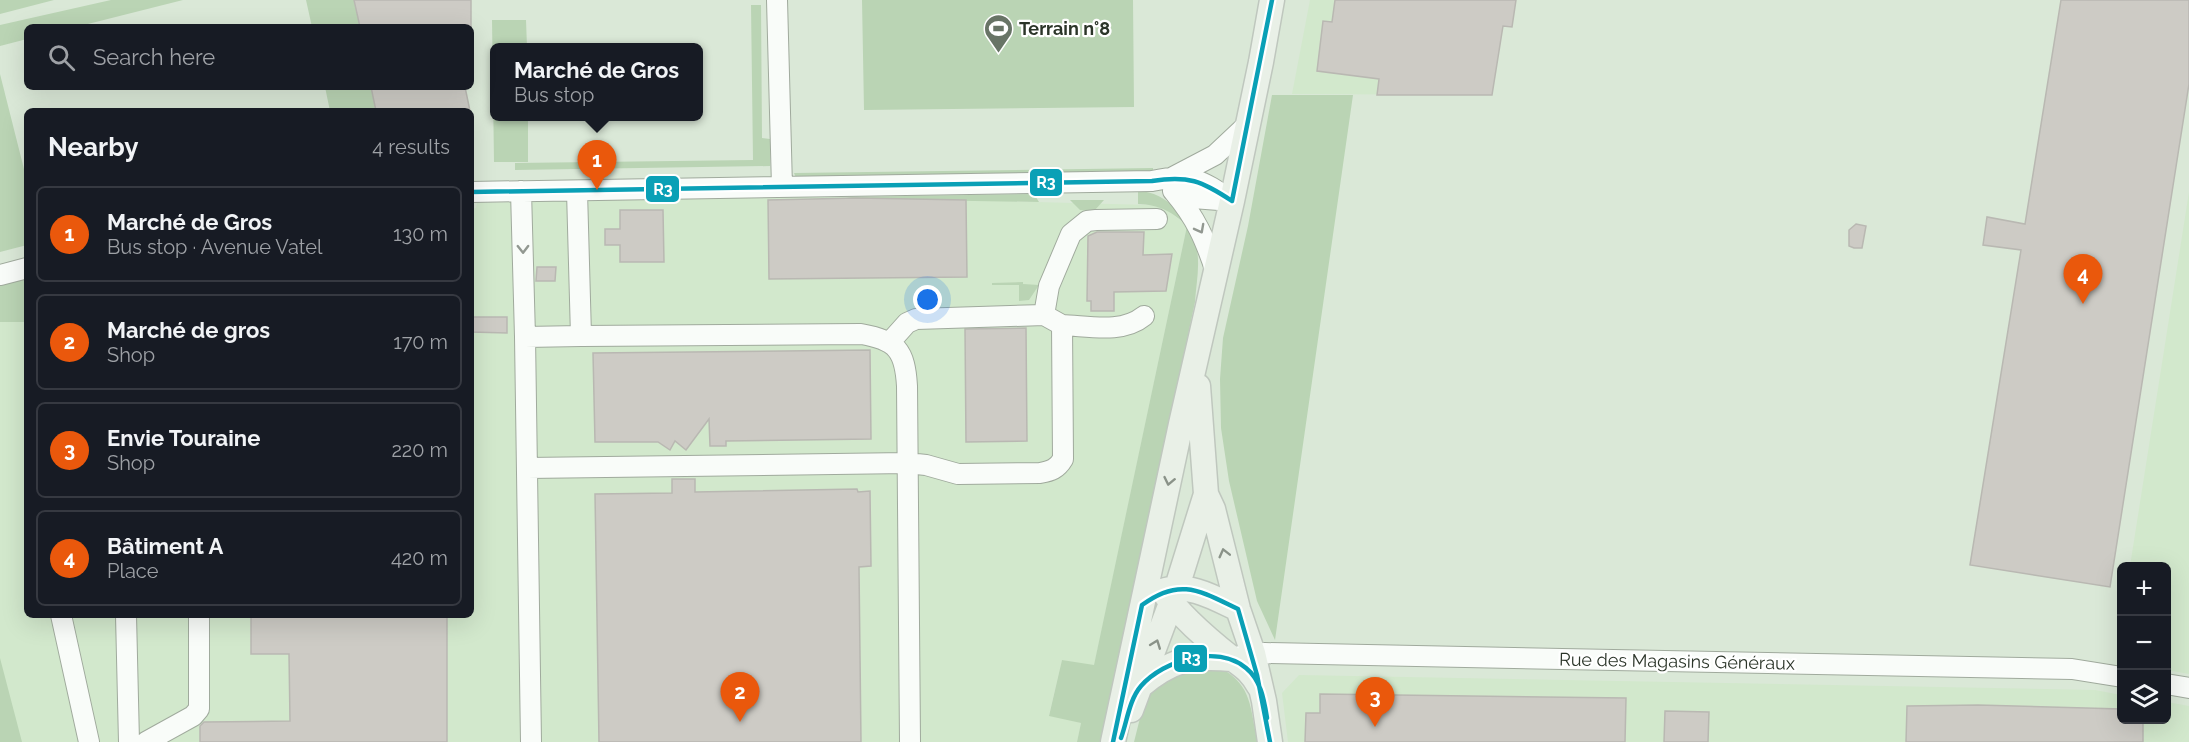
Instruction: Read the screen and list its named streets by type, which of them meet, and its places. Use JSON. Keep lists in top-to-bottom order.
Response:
{
  "streets": {
    "street": ["Rue des Magasins Généraux"]
  },
  "places": {
    "sports": ["Terrain n°8"]
  },
  "lines": ["transit line R3"],
  "page": {
    "search": "Search here",
    "popup": ["Marché de Gros", "Bus stop"],
    "heading": ["Nearby", "4 results"],
    "pins": [
      "1",
      "4",
      "2",
      "3"
    ],
    "list": [
      {
        "mark": "1",
        "name": "Marché de Gros",
        "note": "Bus stop · Avenue Vatel",
        "value": "130 m"
      },
      {
        "mark": "2",
        "name": "Marché de gros",
        "note": "Shop",
        "value": "170 m"
      },
      {
        "mark": "3",
        "name": "Envie Touraine",
        "note": "Shop",
        "value": "220 m"
      },
      {
        "mark": "4",
        "name": "Bâtiment A",
        "note": "Place",
        "value": "420 m"
      }
    ],
    "map_buttons": ["+", "−"]
  }
}
